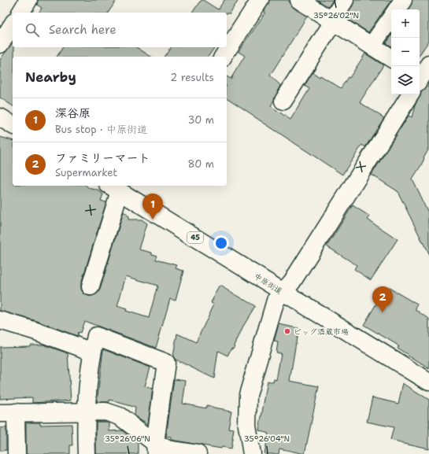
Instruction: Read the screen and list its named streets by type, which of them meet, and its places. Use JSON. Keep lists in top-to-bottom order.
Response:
{
  "streets": {
    "street": ["45", "中原街道"]
  },
  "places": ["ビッグ酒蔵市場"],
  "page": {
    "map_buttons": ["+", "−"],
    "search": "Search here",
    "heading": ["Nearby", "2 results"],
    "list": [
      {
        "mark": "1",
        "name": "深谷原",
        "note": "Bus stop · 中原街道",
        "value": "30 m"
      },
      {
        "mark": "2",
        "name": "ファミリーマート",
        "note": "Supermarket",
        "value": "80 m"
      }
    ],
    "pins": ["1", "2"]
  },
  "coordinates": ["35°26'02\"N", "35°26'06\"N", "35°26'04\"N"]
}
